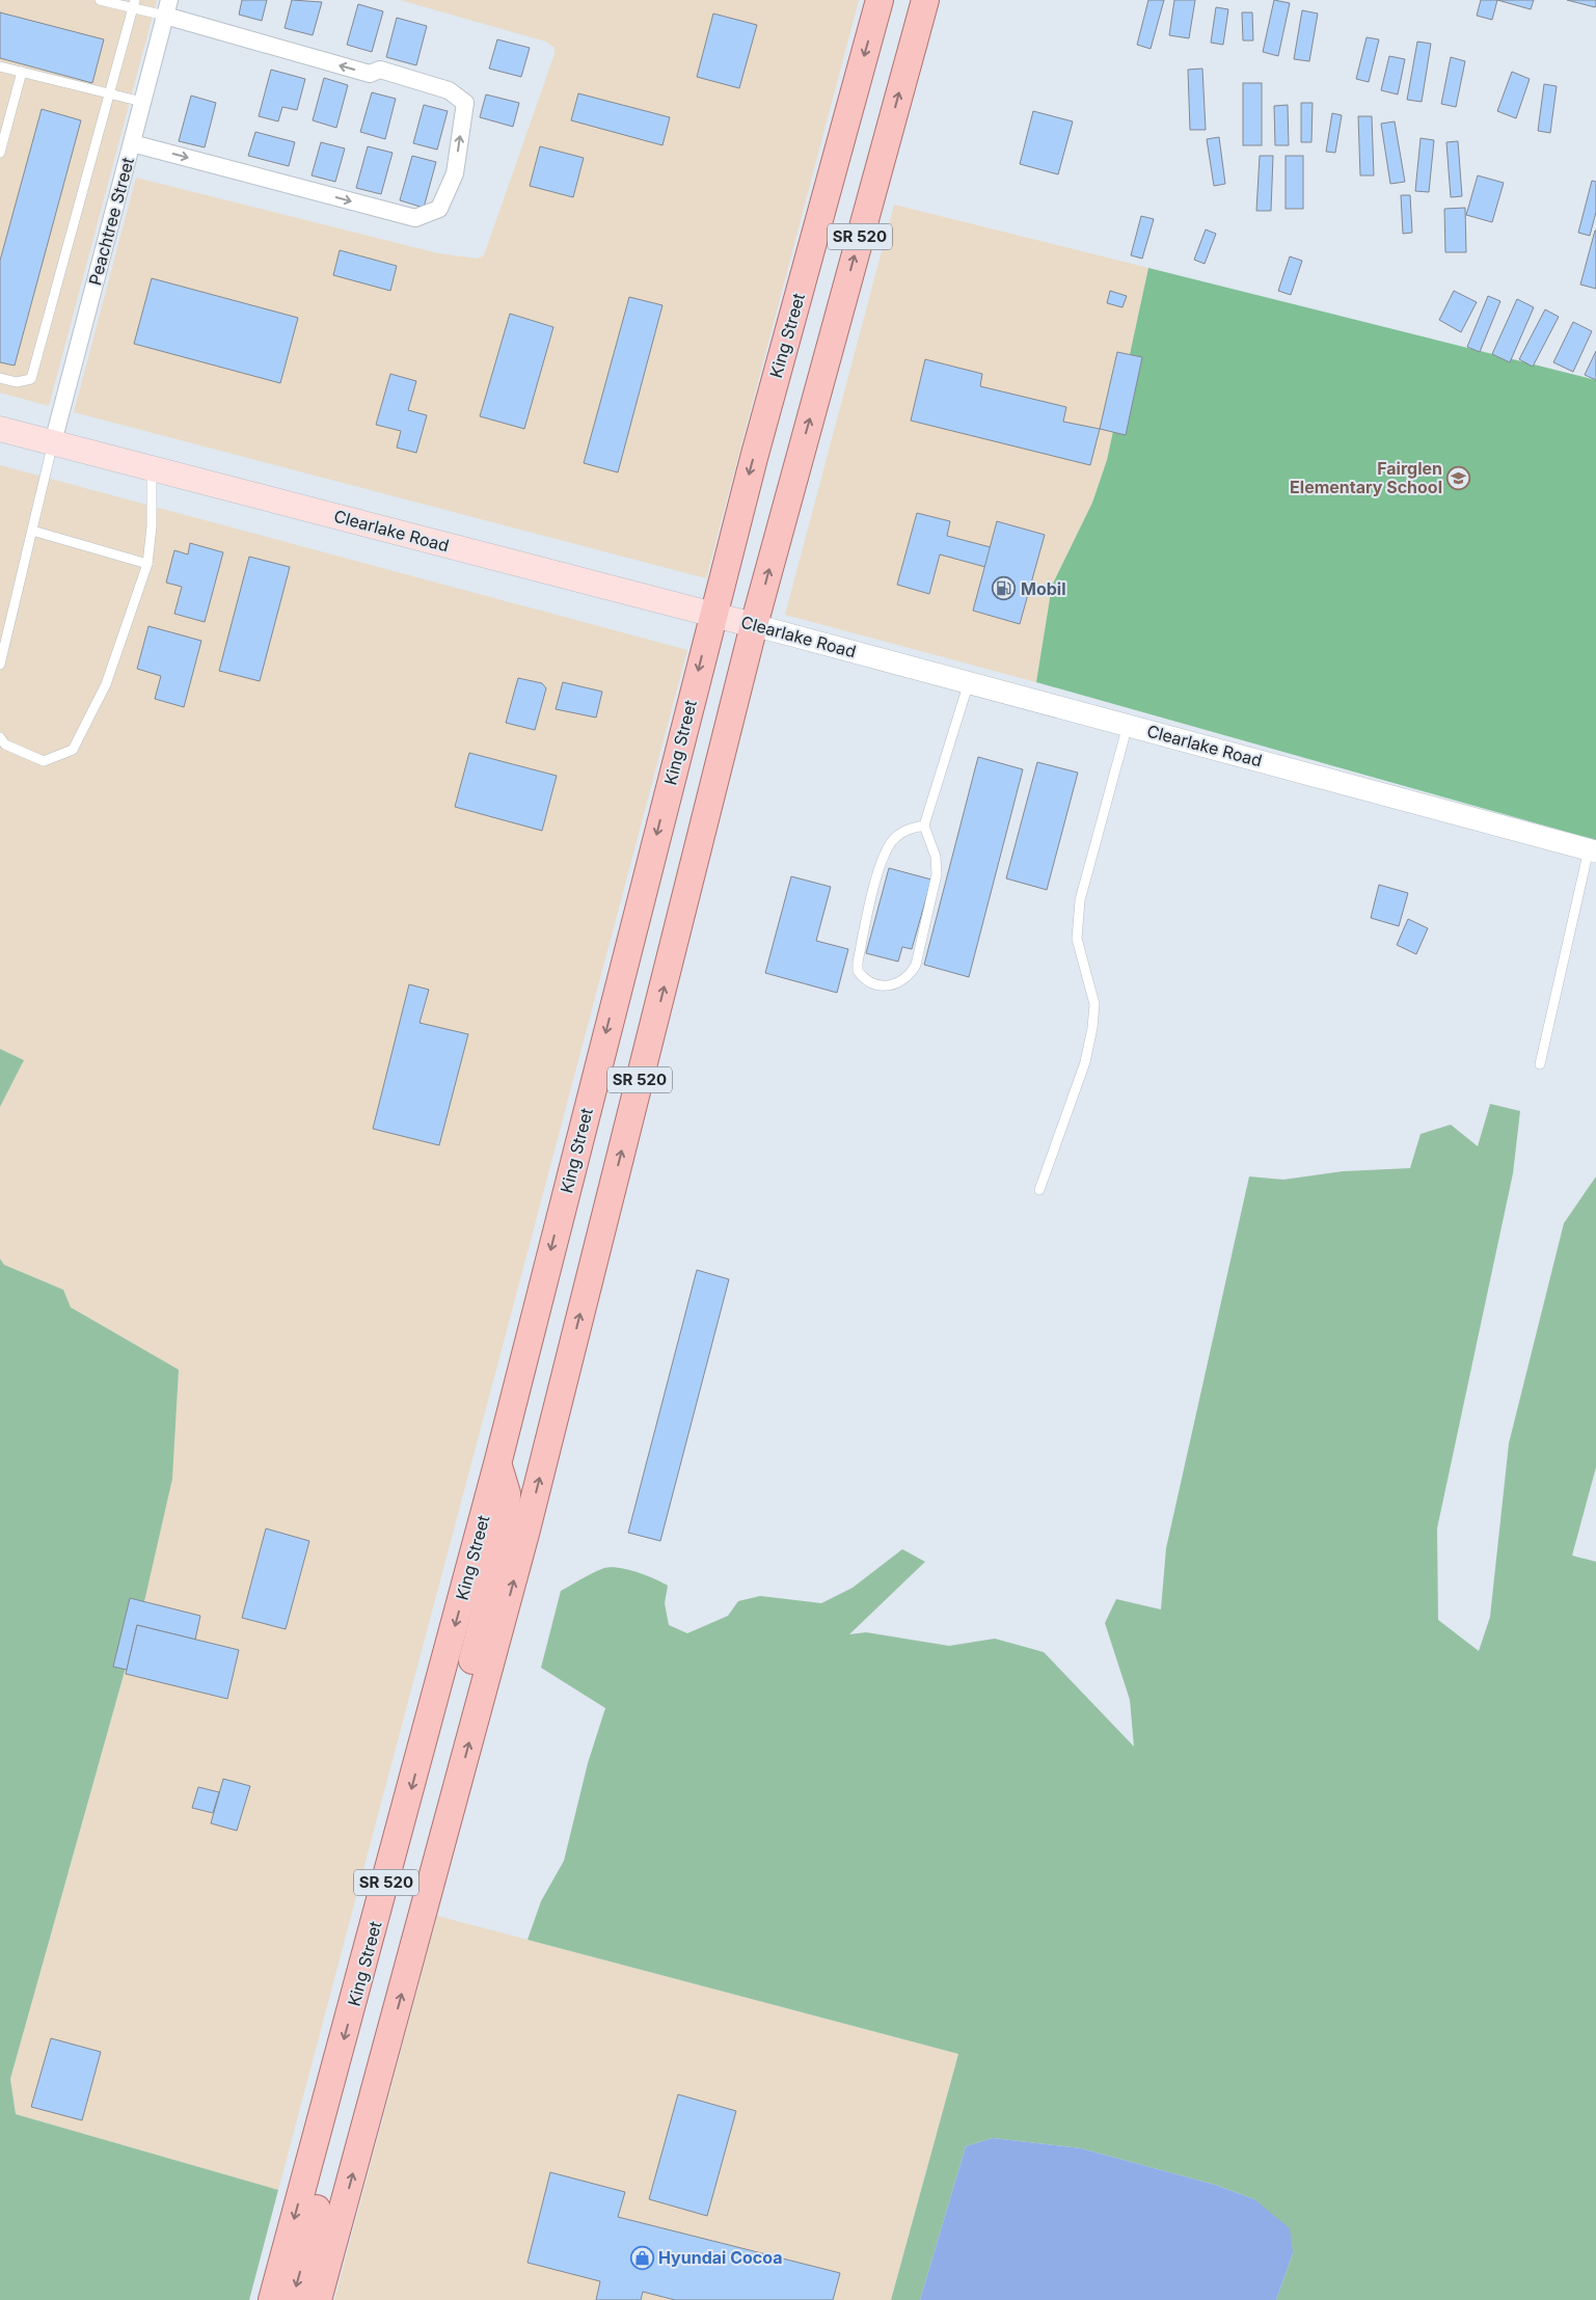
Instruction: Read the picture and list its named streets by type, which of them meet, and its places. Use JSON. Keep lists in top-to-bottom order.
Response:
{
  "streets": {
    "main road": ["SR 520", "King Street", "Clearlake Road"],
    "street": ["Peachtree Street"]
  },
  "crossings": [
    ["Peachtree Street", "Clearlake Road"],
    ["SR 520", "Clearlake Road"],
    ["King Street", "Clearlake Road"]
  ],
  "places": {
    "school or university": ["Fairglen Elementary School"],
    "fuel station": ["Mobil"],
    "shop": ["Hyundai Cocoa"]
  }
}
